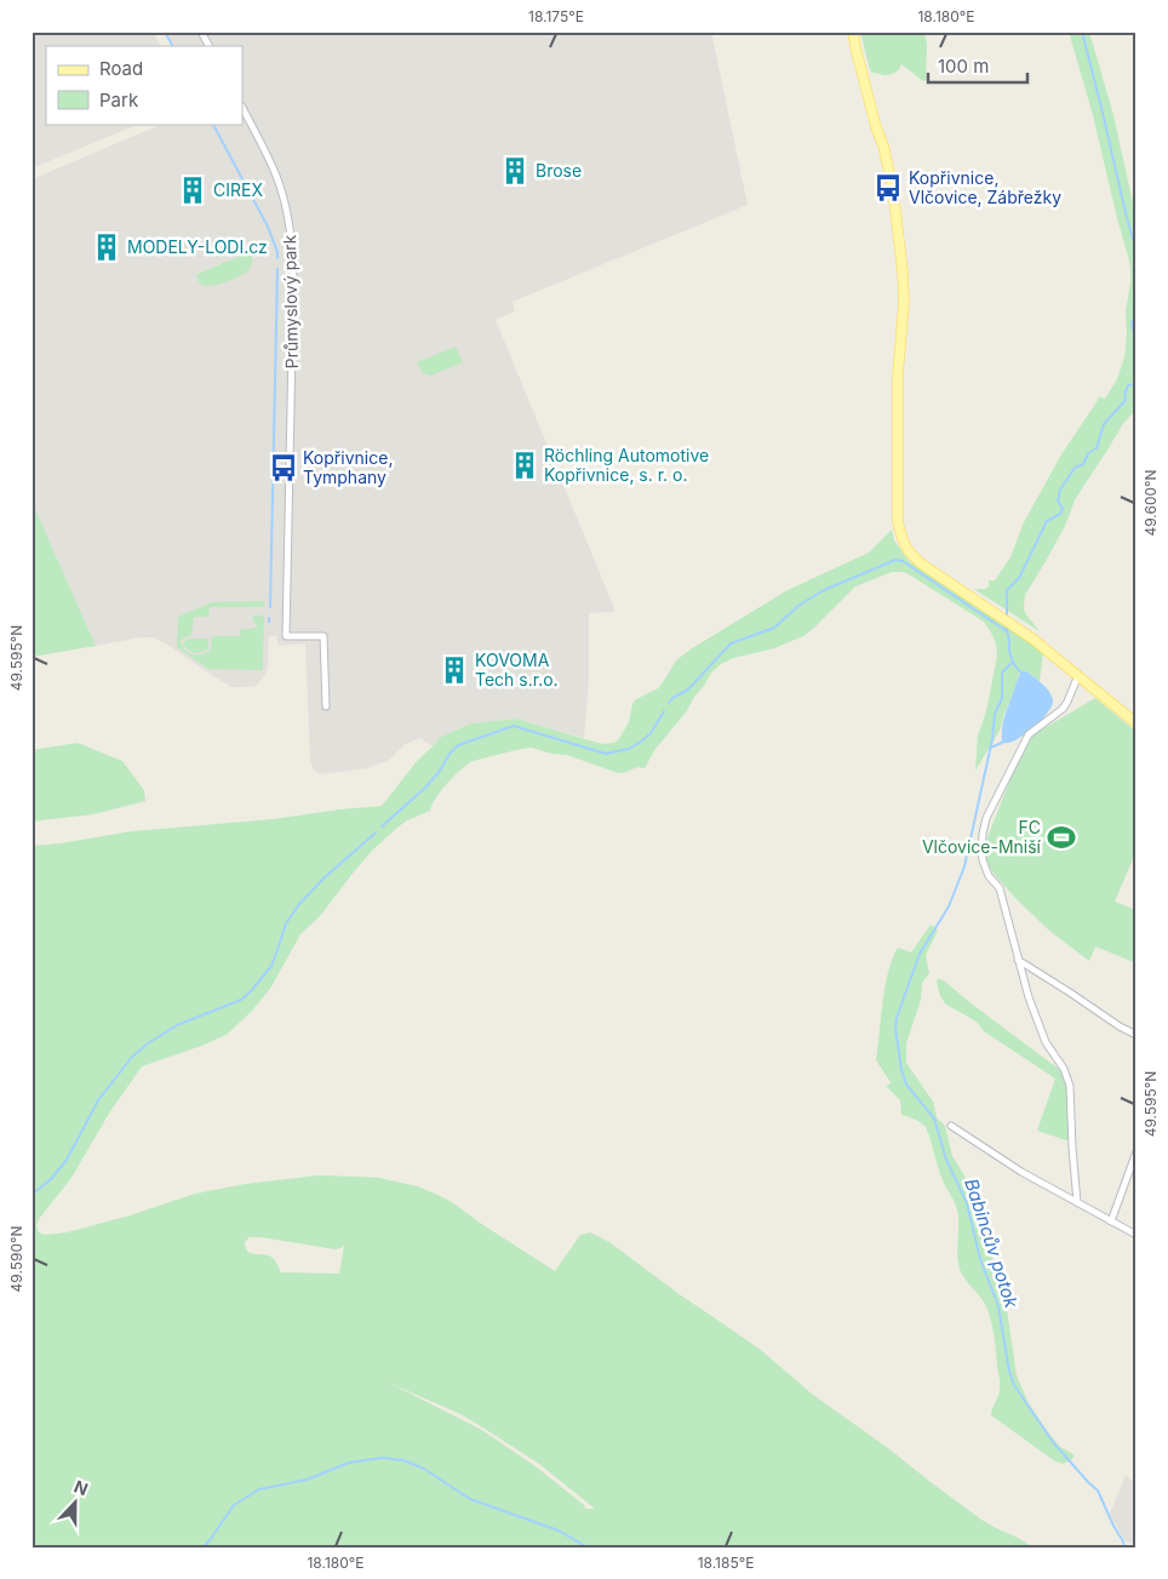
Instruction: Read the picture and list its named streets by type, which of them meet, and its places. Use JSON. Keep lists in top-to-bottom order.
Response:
{
  "streets": {
    "street": ["Průmyslový park"]
  },
  "water": ["Babincův potok"],
  "places": {
    "building": [
      "Brose",
      "CIREX",
      "MODELY-LODI.cz",
      "Röchling Automotive Kopřivnice, s. r. o.",
      "KOVOMA Tech s.r.o."
    ],
    "bus stop": ["Kopřivnice, Vlčovice, Zábřežky", "Kopřivnice, Tymphany"],
    "sports": ["FC Vlčovice-Mniší"]
  },
  "legend": ["Road", "Park"],
  "scale_bar": "100 m",
  "north": "top",
  "coordinates": [
    "18.175°E",
    "18.180°E",
    "49.600°N",
    "49.595°N",
    "49.590°N",
    "18.185°E"
  ]
}
